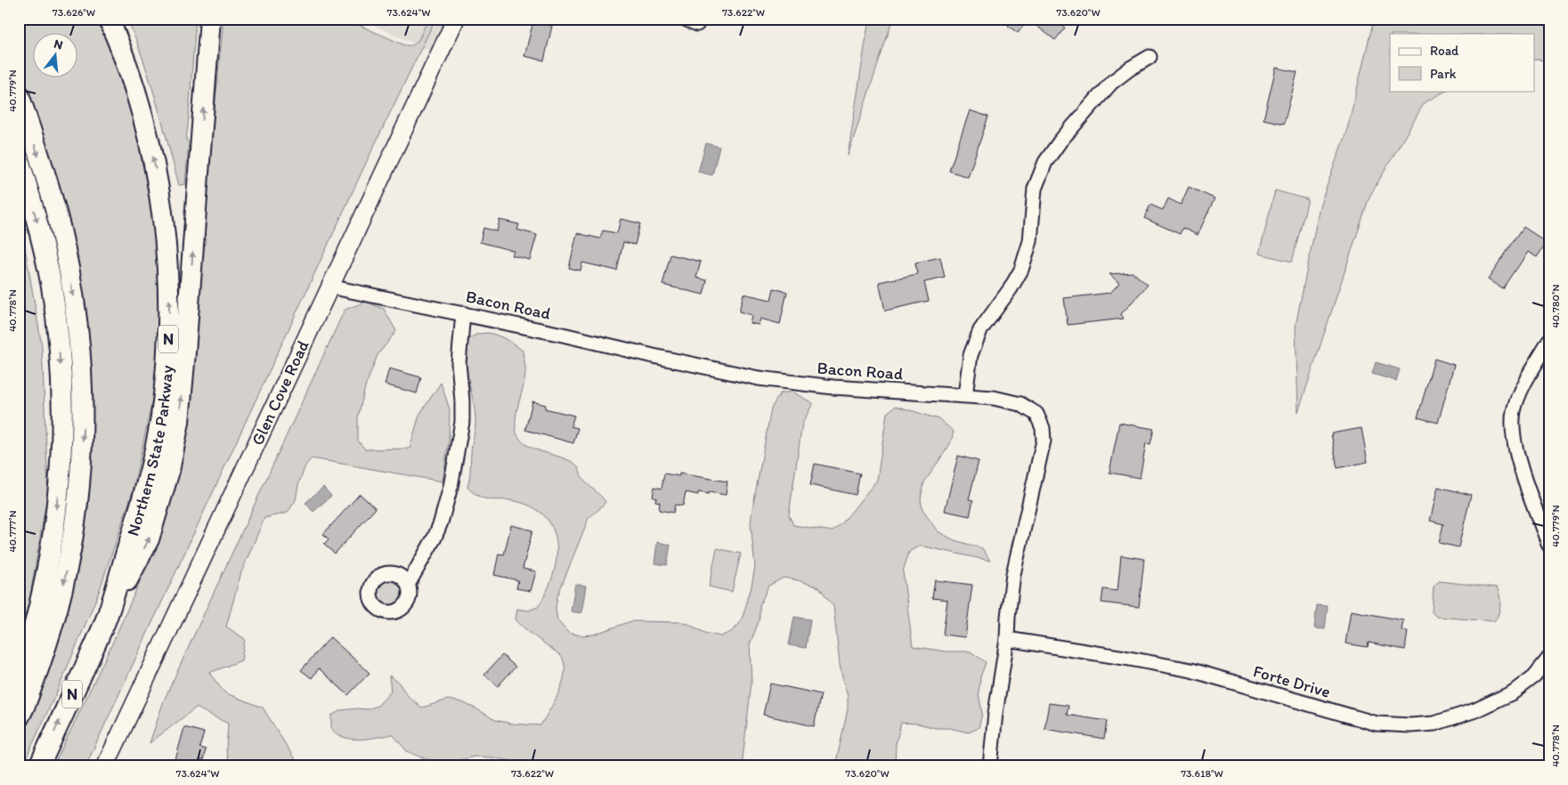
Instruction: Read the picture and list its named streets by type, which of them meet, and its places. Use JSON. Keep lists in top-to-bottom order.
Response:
{
  "streets": {
    "highway": ["N", "Northern State Parkway"],
    "main road": ["Glen Cove Road"],
    "street": ["Bacon Road", "Forte Drive"]
  },
  "crossings": [
    ["Bacon Road", "Glen Cove Road"],
    ["Bacon Road", "Forte Drive"]
  ],
  "legend": ["Road", "Park"],
  "north": "top",
  "coordinates": [
    "73.626°W",
    "73.624°W",
    "73.622°W",
    "73.620°W",
    "40.779°N",
    "40.780°N",
    "40.778°N",
    "40.777°N",
    "73.618°W"
  ]
}
